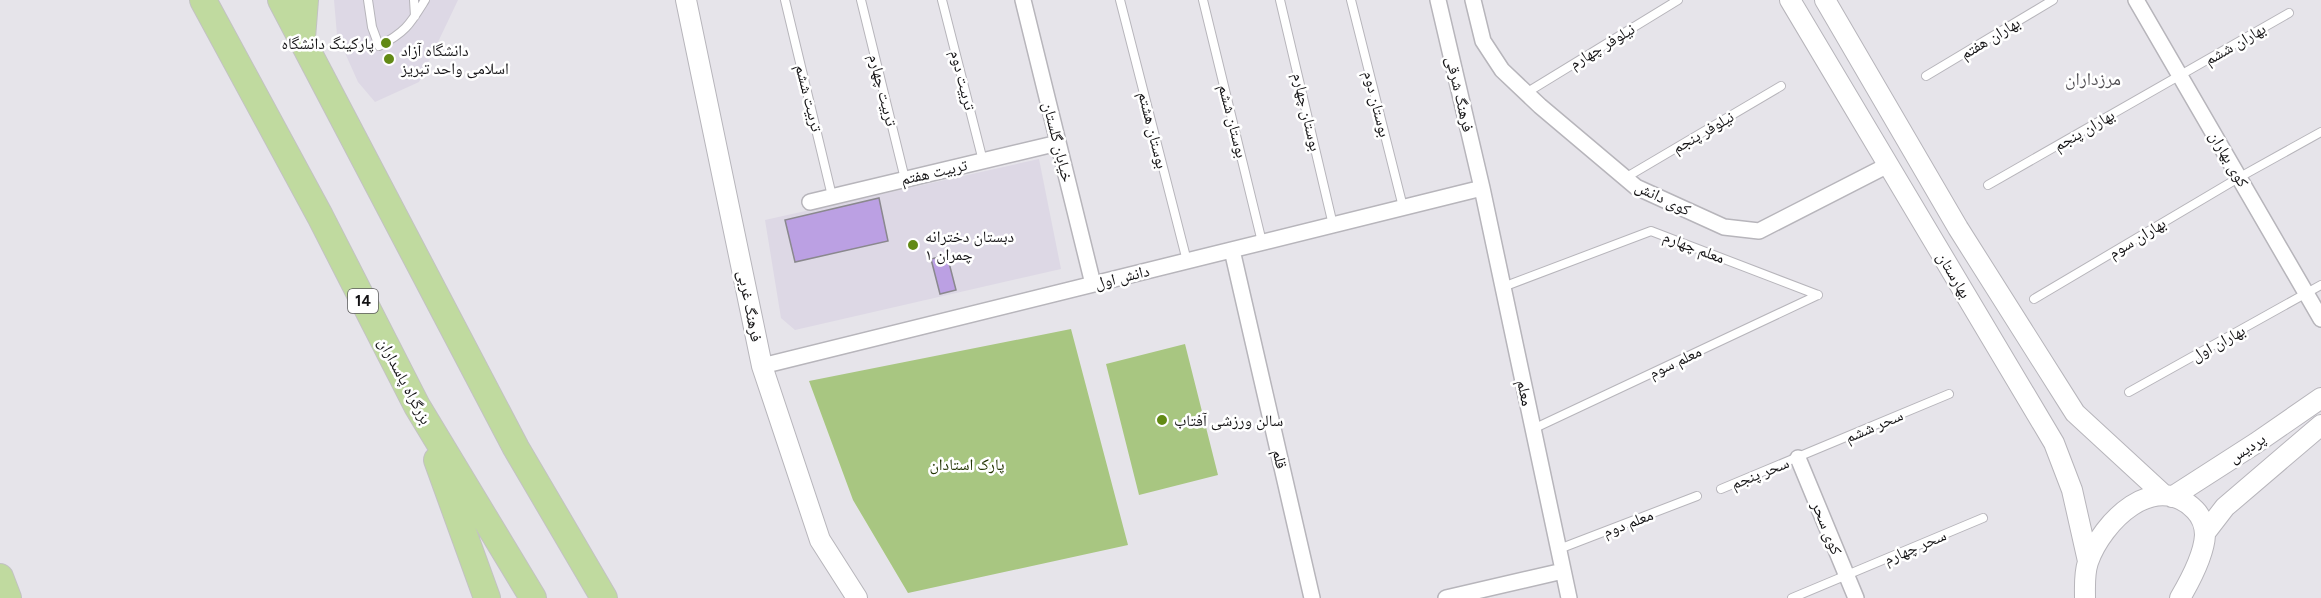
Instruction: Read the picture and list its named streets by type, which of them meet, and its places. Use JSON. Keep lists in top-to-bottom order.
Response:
{
  "streets": {
    "highway": ["14", "بزرگراه پاسداران"],
    "street": [
      "فرهنگ شرقی",
      "خیابان گلستان",
      "کوی بهاران",
      "تربیت هفتم",
      "کوی دانش",
      "بهارستان",
      "دانش اول",
      "فرهنگ غربی",
      "معلم",
      "پردیس",
      "قلم",
      "کوی سحر"
    ],
    "lane": [
      "بهاران هفتم",
      "بهاران ششم",
      "نیلوفر چهارم",
      "تربیت دوم",
      "تربیت چهارم",
      "تربیت ششم",
      "بوستان دوم",
      "بوستان چهارم",
      "بوستان ششم",
      "بوستان هشتم",
      "بهاران پنجم",
      "نیلوفر پنجم",
      "بهاران سوم",
      "معلم چهارم",
      "بهاران اول",
      "معلم سوم",
      "سحر ششم",
      "سحر پنجم",
      "معلم دوم",
      "سحر چهارم"
    ]
  },
  "crossings": [
    ["بهاران ششم", "بهاران پنجم"],
    ["بهاران ششم", "کوی بهاران"],
    ["نیلوفر چهارم", "کوی دانش"],
    ["تربیت دوم", "تربیت هفتم"],
    ["تربیت چهارم", "تربیت هفتم"],
    ["فرهنگ شرقی", "دانش اول"],
    ["فرهنگ شرقی", "معلم"],
    ["تربیت ششم", "تربیت هفتم"],
    ["بوستان دوم", "دانش اول"],
    ["بوستان چهارم", "دانش اول"],
    ["بوستان ششم", "دانش اول"],
    ["بوستان هشتم", "دانش اول"],
    ["بهاران پنجم", "کوی بهاران"],
    ["نیلوفر پنجم", "کوی دانش"],
    ["خیابان گلستان", "تربیت هفتم"],
    ["خیابان گلستان", "دانش اول"],
    ["کوی بهاران", "بهاران سوم"],
    ["کوی بهاران", "بهاران اول"],
    ["کوی دانش", "بهارستان"],
    ["معلم چهارم", "معلم سوم"],
    ["معلم چهارم", "معلم"],
    ["بهارستان", "پردیس"],
    ["دانش اول", "فرهنگ غربی"],
    ["دانش اول", "معلم"],
    ["دانش اول", "قلم"],
    ["معلم سوم", "معلم"],
    ["معلم", "معلم دوم"],
    ["سحر ششم", "سحر پنجم"],
    ["سحر ششم", "کوی سحر"],
    ["سحر پنجم", "کوی سحر"],
    ["کوی سحر", "سحر چهارم"]
  ],
  "districts": ["مرزداران"],
  "parks": ["پارک استادان"],
  "places": [
    "پارکینگ دانشگاه",
    "دانشگاه آزاد اسلامی واحد تبریز",
    "دبستان دخترانه چمران ۱",
    "سالن ورزشی آفتاب"
  ]
}
